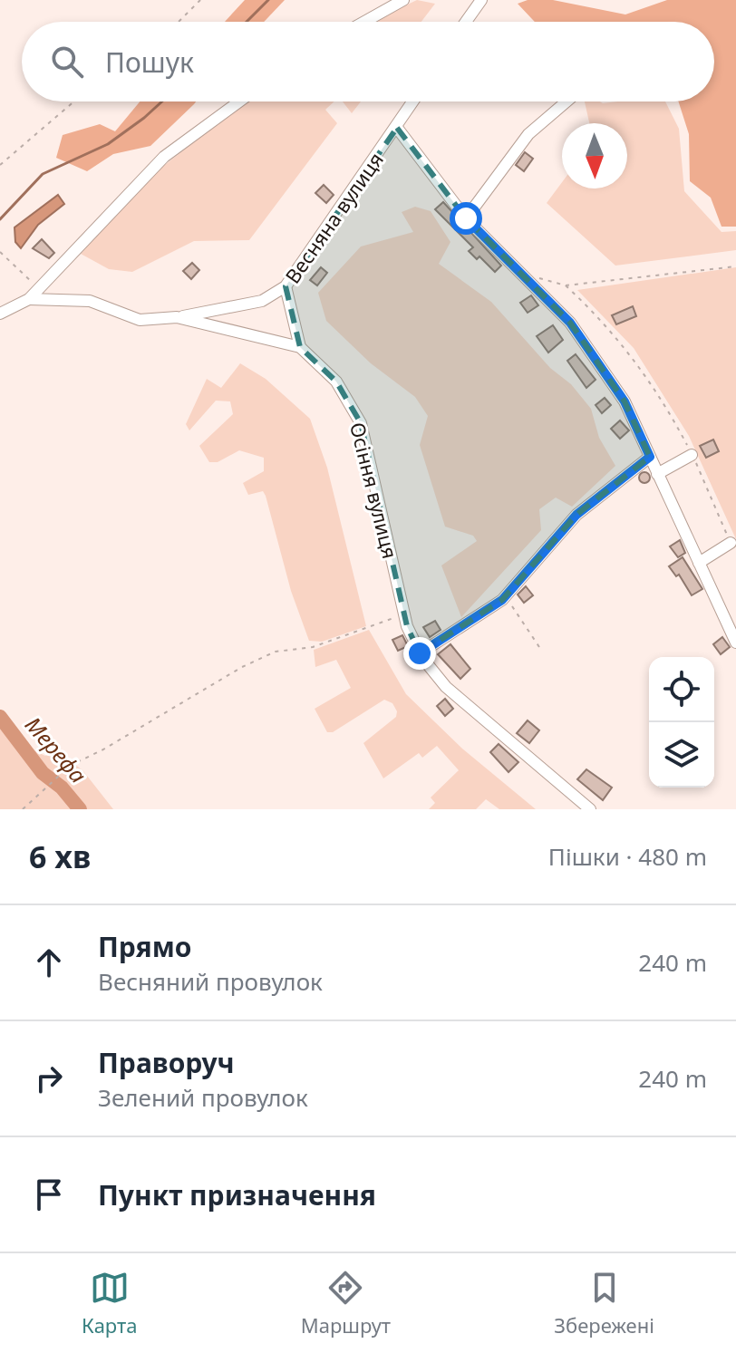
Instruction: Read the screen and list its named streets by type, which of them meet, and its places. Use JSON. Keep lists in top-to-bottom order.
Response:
{
  "streets": {
    "street": ["Весняна вулиця", "Осіння вулиця"]
  },
  "crossings": [
    ["Весняна вулиця", "Осіння вулиця"]
  ],
  "water": ["Мерефа"],
  "north": "bottom",
  "page": {
    "search": "Пошук",
    "heading": ["6 хв", "Пішки · 480 m"],
    "list": [
      ["Прямо", "Весняний провулок", "240 m"],
      ["Праворуч", "Зелений провулок", "240 m"],
      "Пункт призначення"
    ],
    "nav": ["Карта", "Маршрут", "Збережені"]
  }
}
